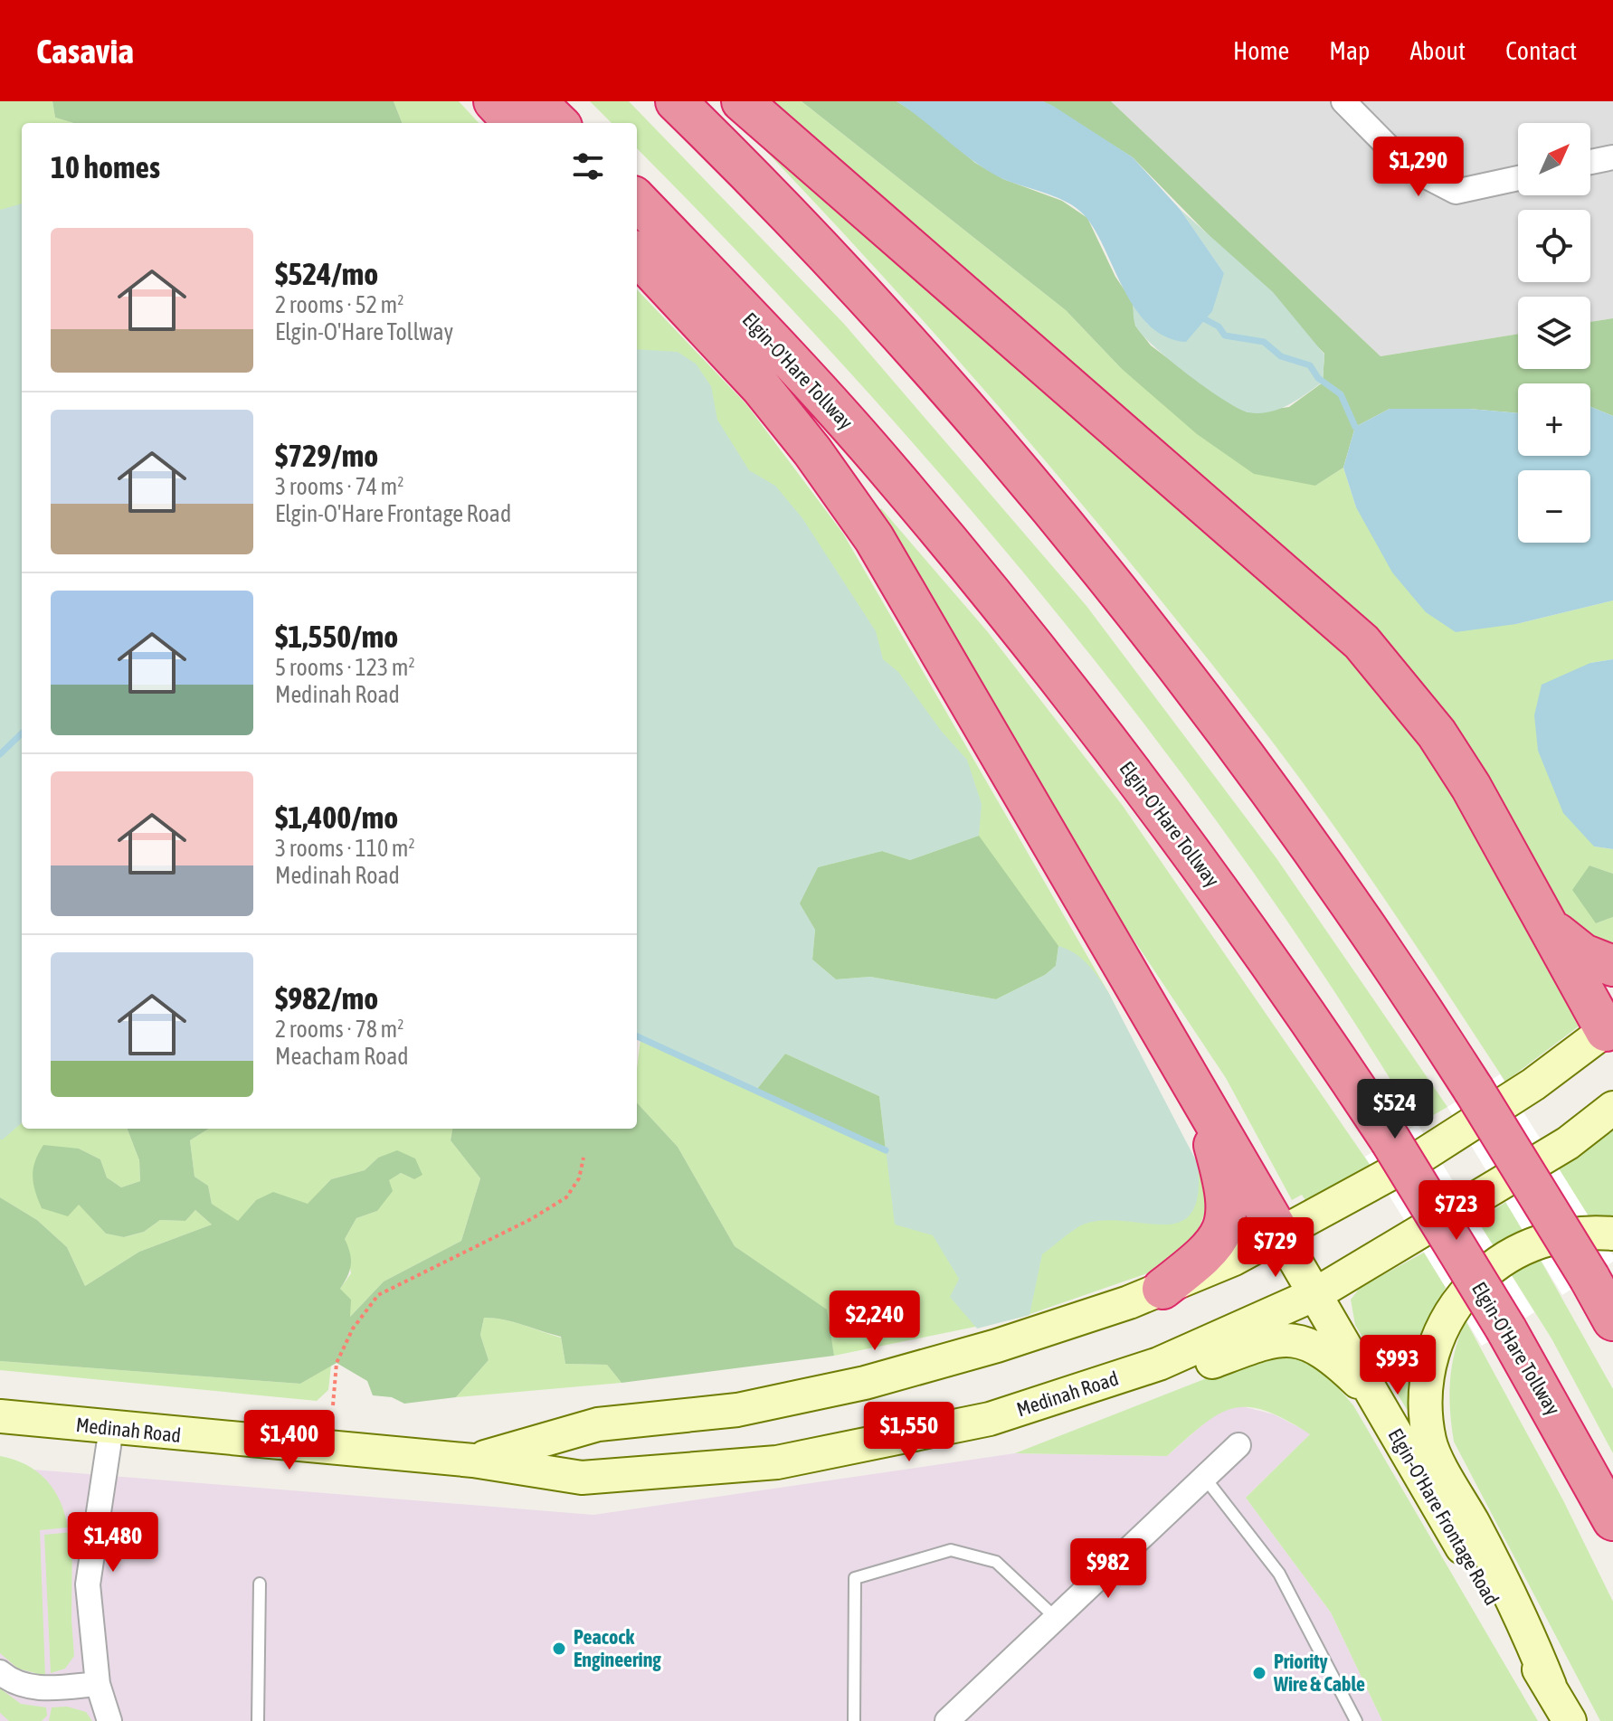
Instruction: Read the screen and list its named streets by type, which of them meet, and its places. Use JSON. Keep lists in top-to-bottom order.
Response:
{
  "streets": {
    "highway": ["Elgin-O'Hare Tollway"],
    "main road": ["Medinah Road", "Elgin-O'Hare Frontage Road"]
  },
  "crossings": [
    ["Medinah Road", "Elgin-O'Hare Frontage Road"]
  ],
  "places": ["Peacock Engineering", "Priority Wire & Cable"],
  "north": "top right",
  "page": {
    "header": "Casavia",
    "nav": [
      "Home",
      "Map",
      "About",
      "Contact"
    ],
    "map_buttons": ["+", "−"],
    "heading": "10 homes",
    "price": [
      "$1,290",
      "$524",
      "$723",
      "$729",
      "$2,240",
      "$993",
      "$1,550",
      "$1,400",
      "$1,480",
      "$982"
    ],
    "list": [
      {
        "name": "$524/mo",
        "note": "2 rooms · 52 m² · Elgin-O'Hare Tollway"
      },
      {
        "name": "$729/mo",
        "note": "3 rooms · 74 m² · Elgin-O'Hare Frontage Road"
      },
      {
        "name": "$1,550/mo",
        "note": "5 rooms · 123 m² · Medinah Road"
      },
      {
        "name": "$1,400/mo",
        "note": "3 rooms · 110 m² · Medinah Road"
      },
      {
        "name": "$982/mo",
        "note": "2 rooms · 78 m² · Meacham Road"
      }
    ]
  }
}
